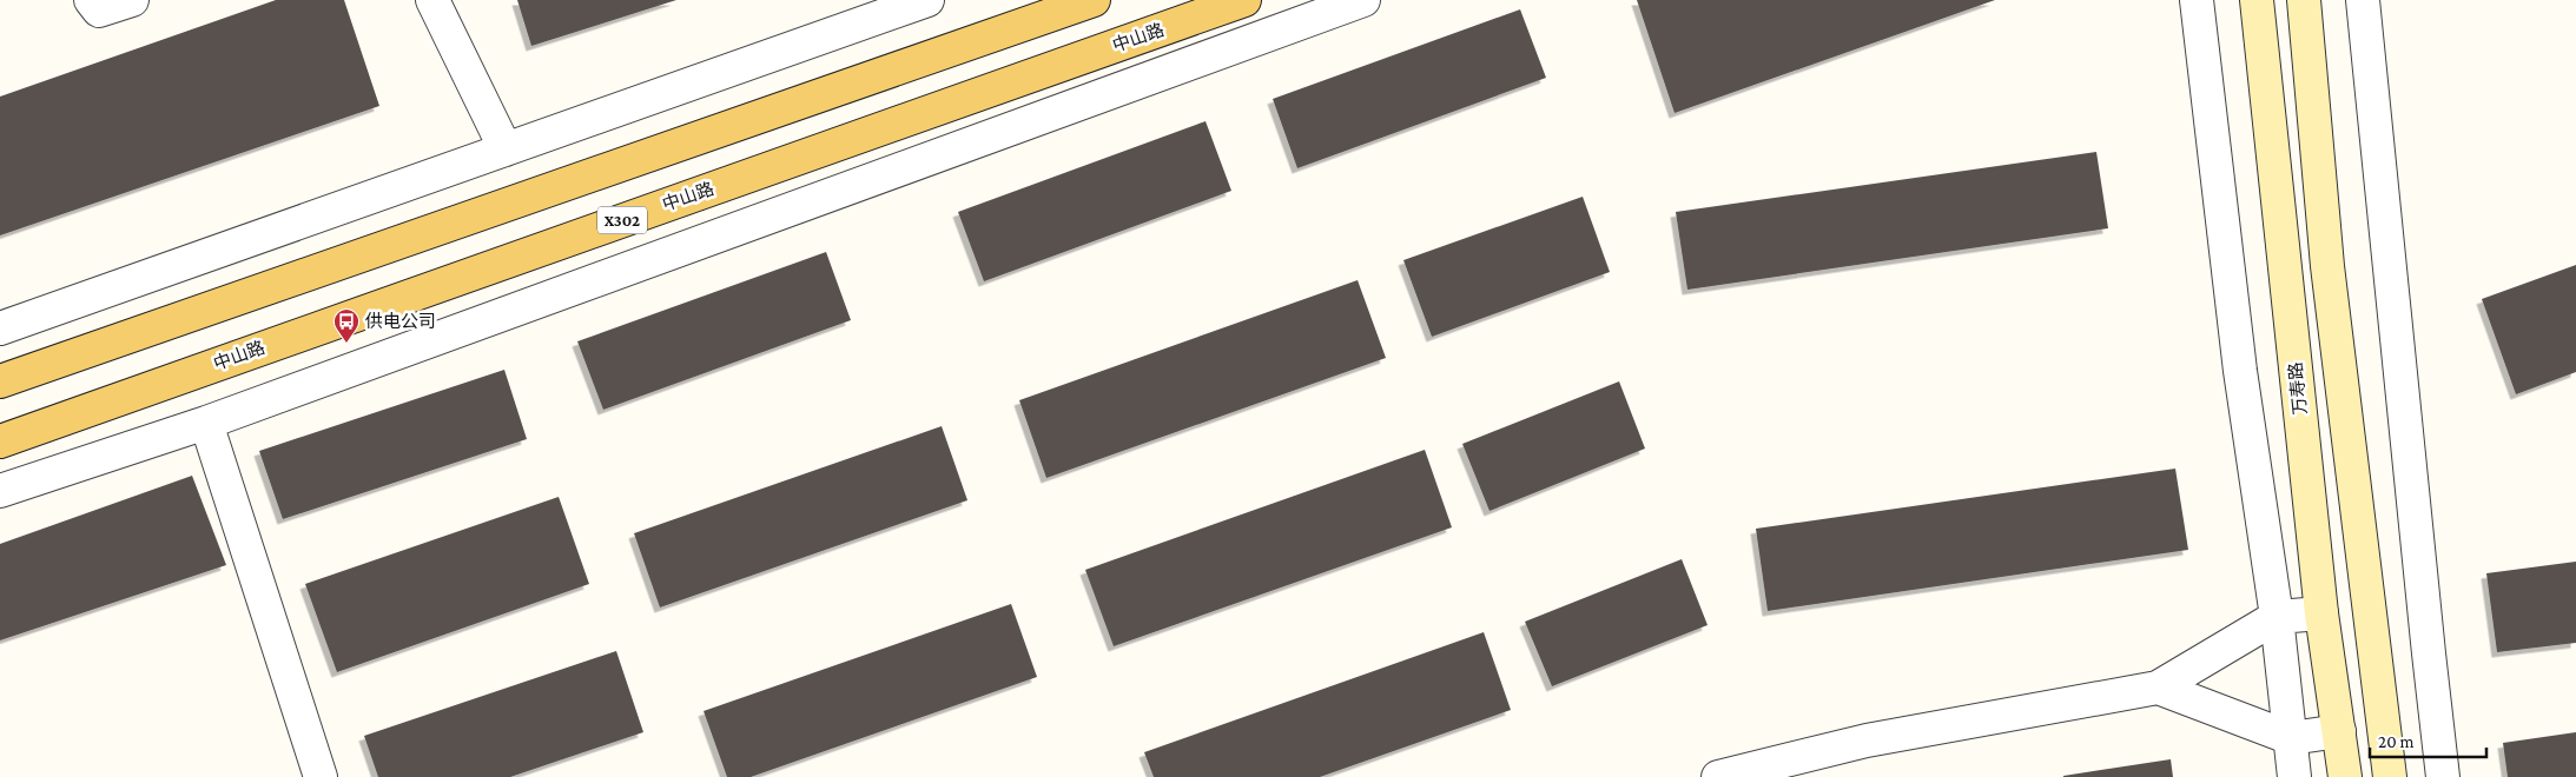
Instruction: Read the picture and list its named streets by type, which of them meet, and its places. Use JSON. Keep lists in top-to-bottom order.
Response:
{
  "streets": {
    "main road": ["中山路", "X302", "万寿路"]
  },
  "places": {
    "bus stop": ["供电公司"]
  },
  "scale_bar": "20 m"
}
